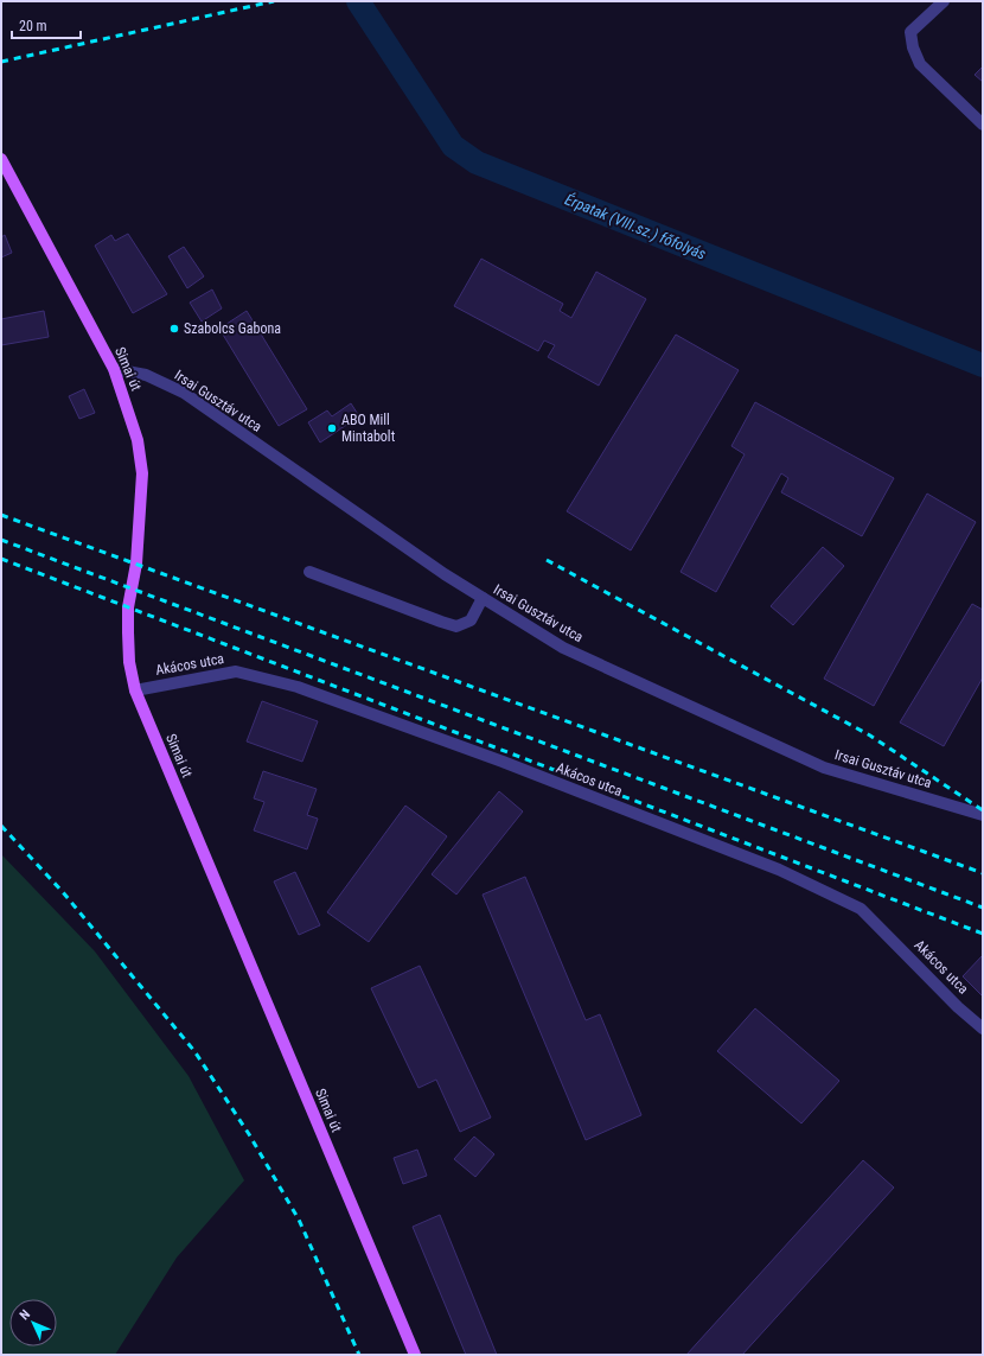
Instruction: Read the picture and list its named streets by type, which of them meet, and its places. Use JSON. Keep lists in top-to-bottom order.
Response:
{
  "streets": {
    "main road": ["Simai út"],
    "street": ["Irsai Gusztáv utca", "Akácos utca"]
  },
  "crossings": [
    ["Simai út", "Irsai Gusztáv utca"],
    ["Simai út", "Akácos utca"]
  ],
  "water": ["Érpatak (VIII.sz.) főfolyás"],
  "places": ["Szabolcs Gabona", "ABO Mill Mintabolt"],
  "scale_bar": "20 m",
  "north": "top left"
}
